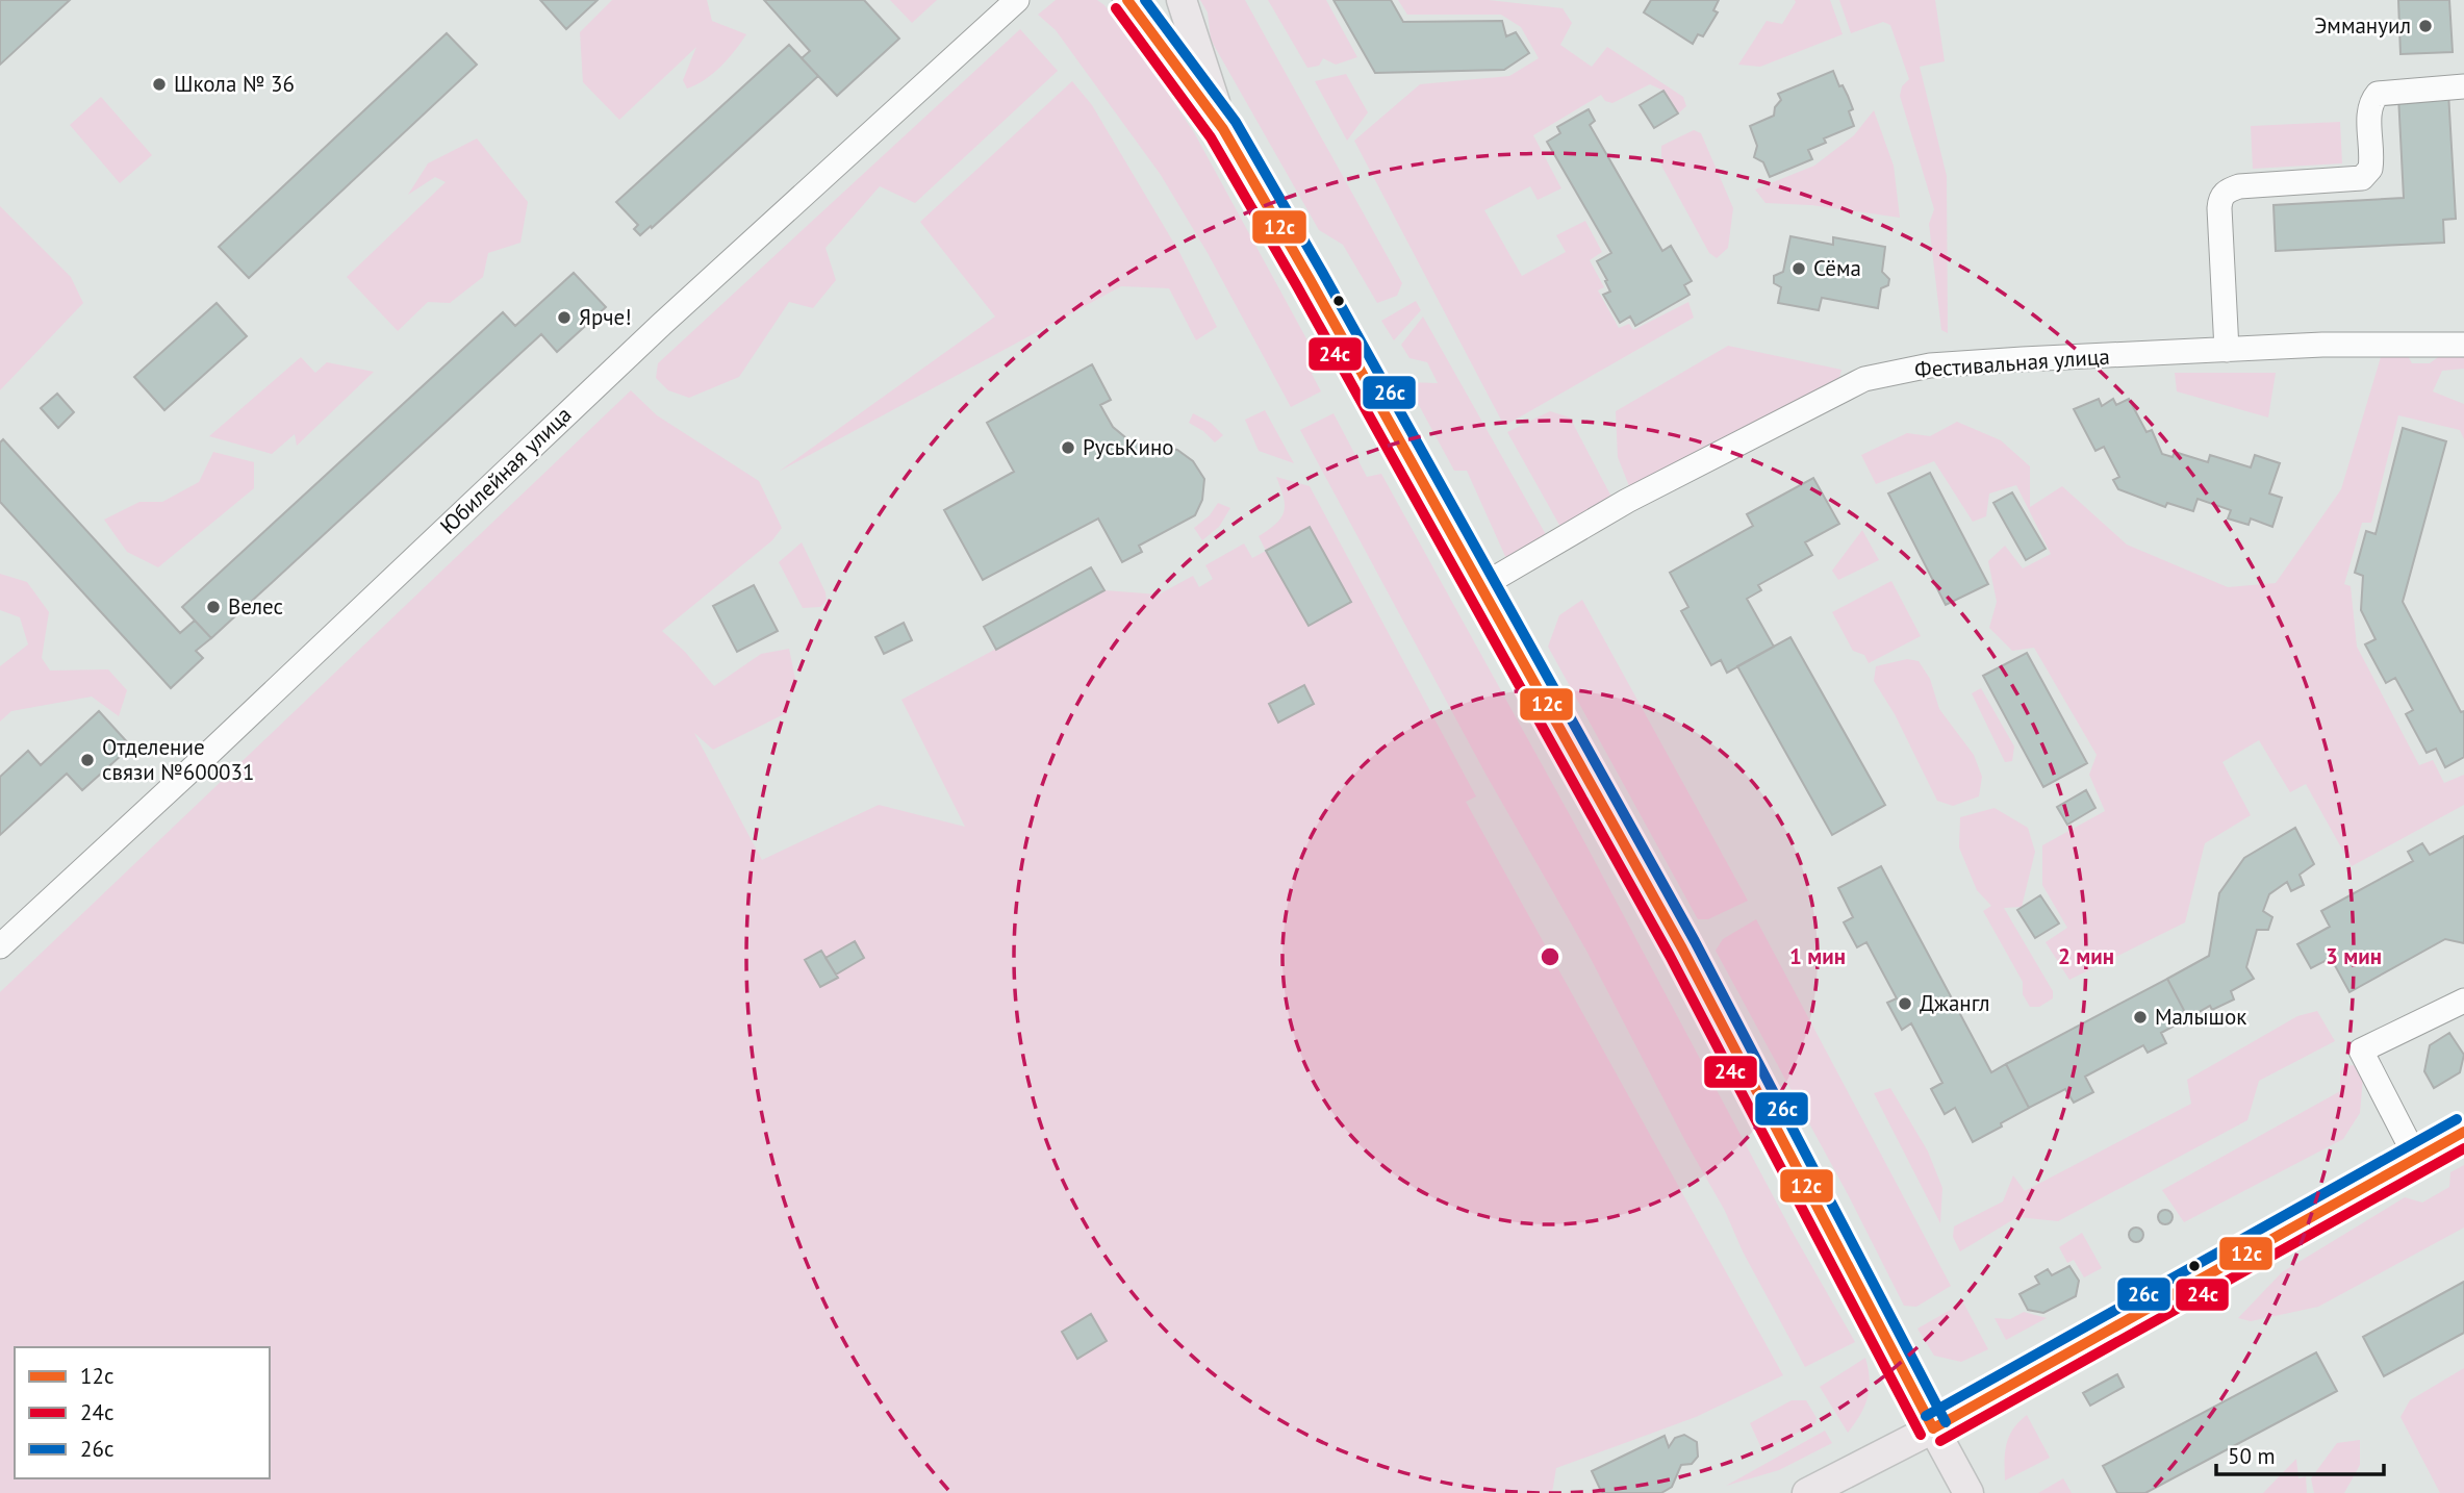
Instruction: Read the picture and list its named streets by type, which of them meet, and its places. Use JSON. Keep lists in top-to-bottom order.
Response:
{
  "streets": {
    "street": ["Фестивальная улица", "Юбилейная улица"]
  },
  "places": [
    "Эммануил",
    "Школа № 36",
    "Сёма",
    "Ярче!",
    "РусьКино",
    "Велес",
    "Отделение связи №600031",
    "Джангл",
    "Малышок"
  ],
  "lines": ["transit line 12с", "transit line 26c", "transit line 24с"],
  "legend": ["12с", "24с", "26c"],
  "scale_bar": "50 m",
  "rings": ["1 мин", "2 мин", "3 мин"]
}
